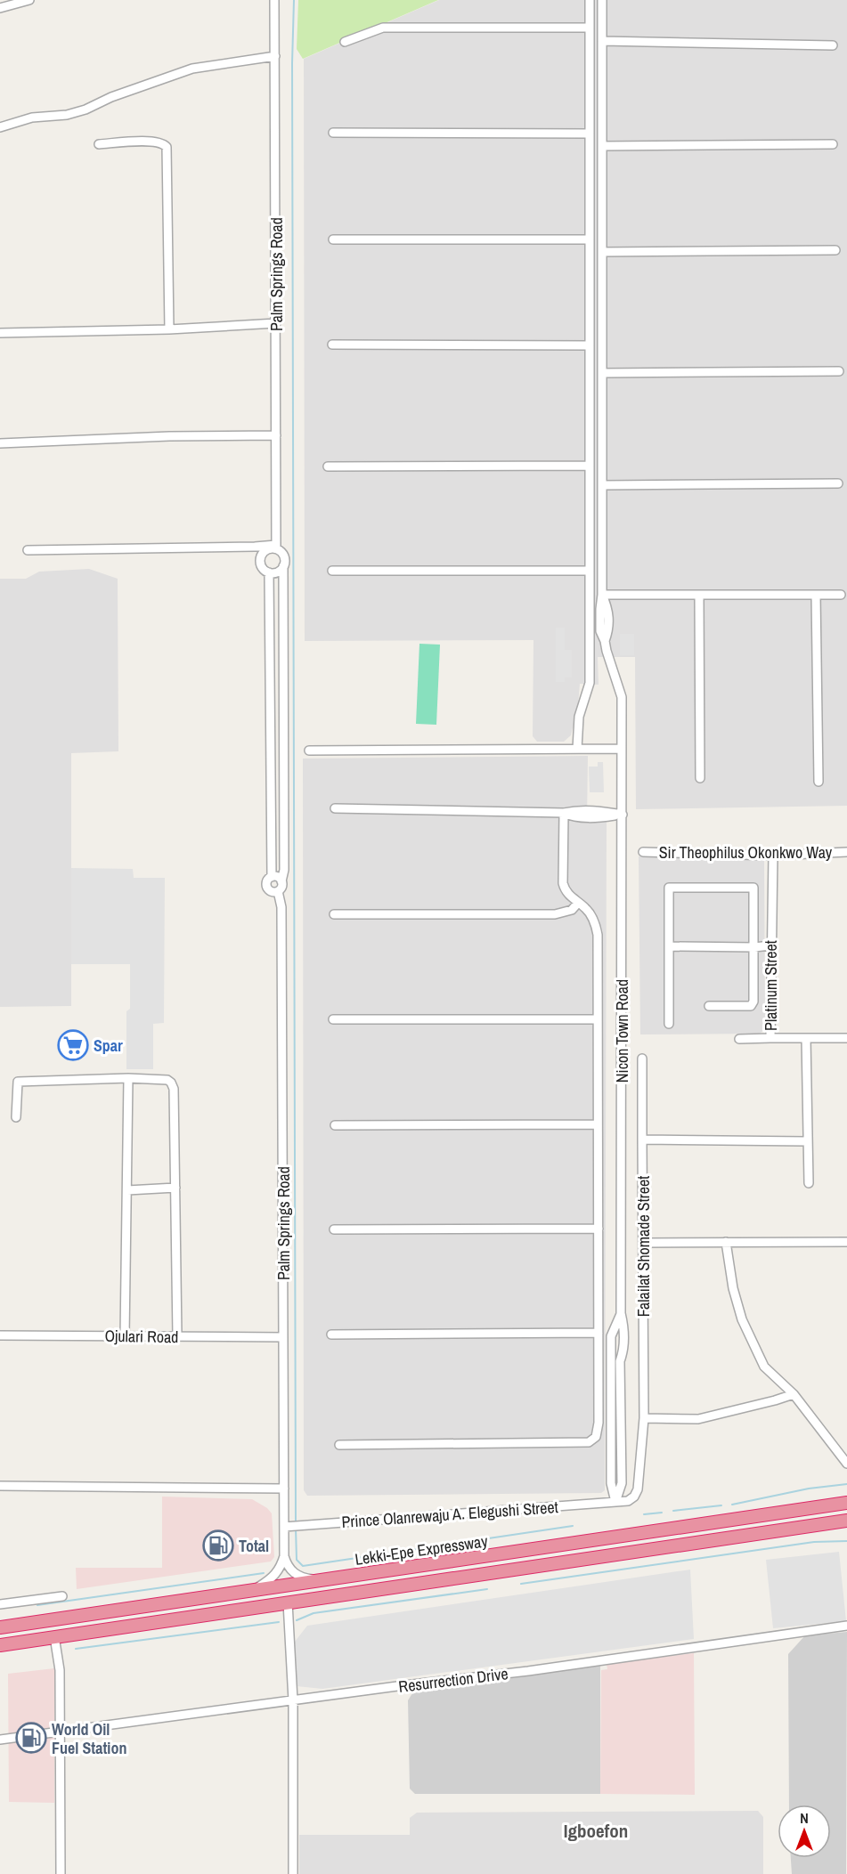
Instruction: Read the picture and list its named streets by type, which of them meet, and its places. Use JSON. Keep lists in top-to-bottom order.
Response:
{
  "streets": {
    "highway": ["Lekki-Epe Expressway"],
    "street": [
      "Palm Springs Road",
      "Sir Theophilus Okonkwo Way",
      "Platinum Street",
      "Nicon Town Road",
      "Falailat Shomade Street",
      "Ojulari Road",
      "Prince Olanrewaju A. Elegushi Street",
      "Resurrection Drive"
    ]
  },
  "crossings": [
    ["Palm Springs Road", "Ojulari Road"],
    ["Palm Springs Road", "Prince Olanrewaju A. Elegushi Street"],
    ["Sir Theophilus Okonkwo Way", "Platinum Street"],
    ["Nicon Town Road", "Falailat Shomade Street"],
    ["Nicon Town Road", "Prince Olanrewaju A. Elegushi Street"],
    ["Falailat Shomade Street", "Prince Olanrewaju A. Elegushi Street"]
  ],
  "districts": ["Igboefon"],
  "places": {
    "supermarket": ["Spar"],
    "fuel station": ["Total", "World Oil Fuel Station"]
  },
  "north": "top"
}
